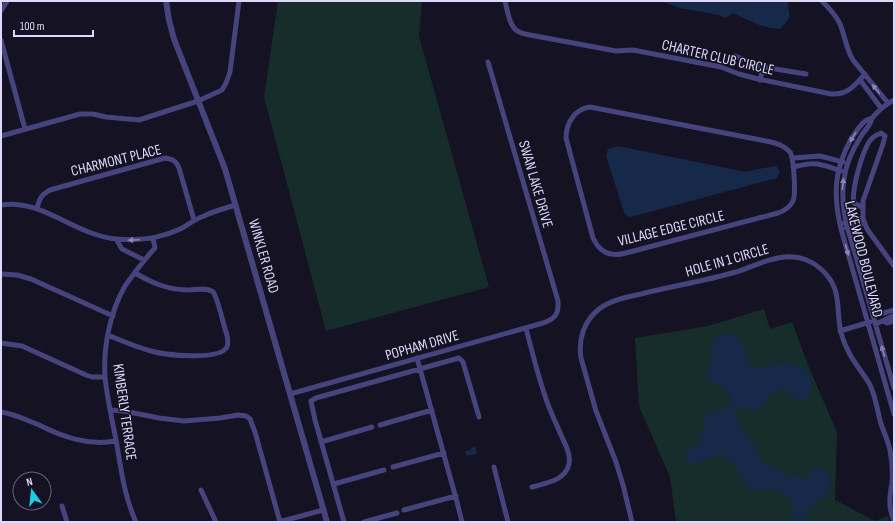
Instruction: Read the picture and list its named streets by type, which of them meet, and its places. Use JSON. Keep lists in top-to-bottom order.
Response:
{
  "streets": {
    "street": [
      "CHARTER CLUB CIRCLE",
      "CHARMONT PLACE",
      "SWAN LAKE DRIVE",
      "VILLAGE EDGE CIRCLE",
      "WINKLER ROAD",
      "LAKEWOOD BOULEVARD",
      "HOLE IN 1 CIRCLE",
      "POPHAM DRIVE",
      "KIMBERLY TERRACE"
    ]
  },
  "crossings": [
    ["SWAN LAKE DRIVE", "POPHAM DRIVE"],
    ["WINKLER ROAD", "POPHAM DRIVE"]
  ],
  "scale_bar": "100 m",
  "north": "top"
}
